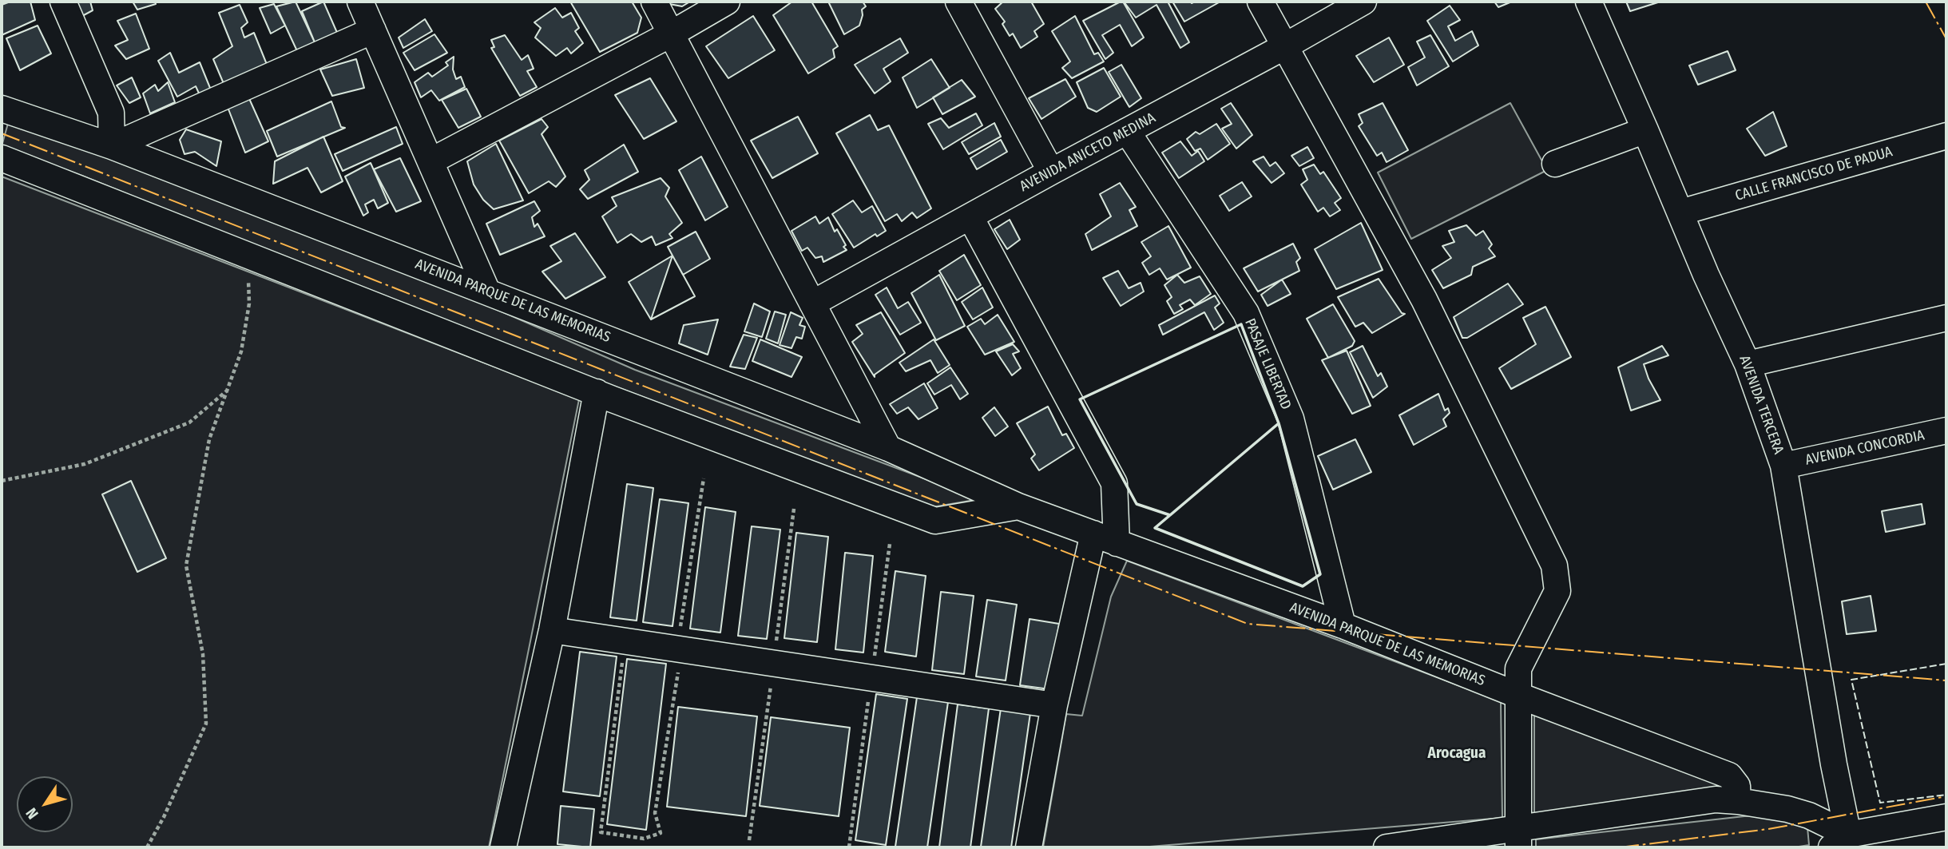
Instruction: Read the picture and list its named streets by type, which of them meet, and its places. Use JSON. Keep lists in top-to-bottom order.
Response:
{
  "streets": {
    "street": [
      "AVENIDA ANICETO MEDINA",
      "CALLE FRANCISCO DE PADUA",
      "AVENIDA PARQUE DE LAS MEMORIAS",
      "PASAJE LIBERTAD",
      "AVENIDA TERCERA",
      "AVENIDA CONCORDIA"
    ]
  },
  "crossings": [
    ["AVENIDA ANICETO MEDINA", "PASAJE LIBERTAD"],
    ["CALLE FRANCISCO DE PADUA", "AVENIDA TERCERA"],
    ["AVENIDA PARQUE DE LAS MEMORIAS", "PASAJE LIBERTAD"],
    ["AVENIDA TERCERA", "AVENIDA CONCORDIA"]
  ],
  "districts": ["Arocagua"],
  "north": "bottom left"
}
